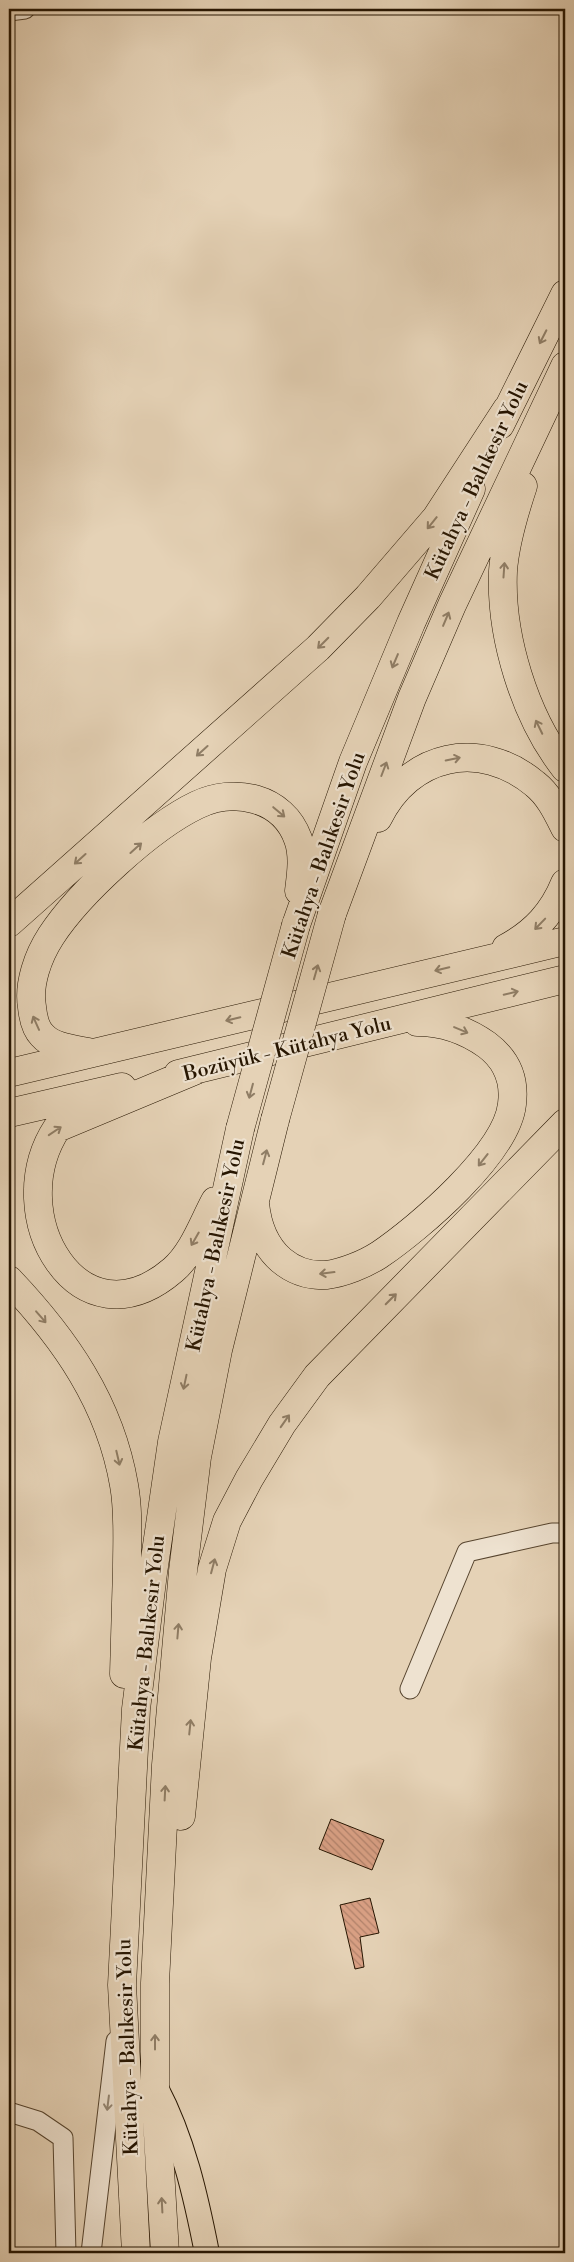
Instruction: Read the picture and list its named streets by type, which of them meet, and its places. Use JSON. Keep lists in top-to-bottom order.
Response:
{
  "streets": {
    "highway": ["Kütahya - Balıkesir Yolu", "Bozüyük - Kütahya Yolu"]
  }
}
